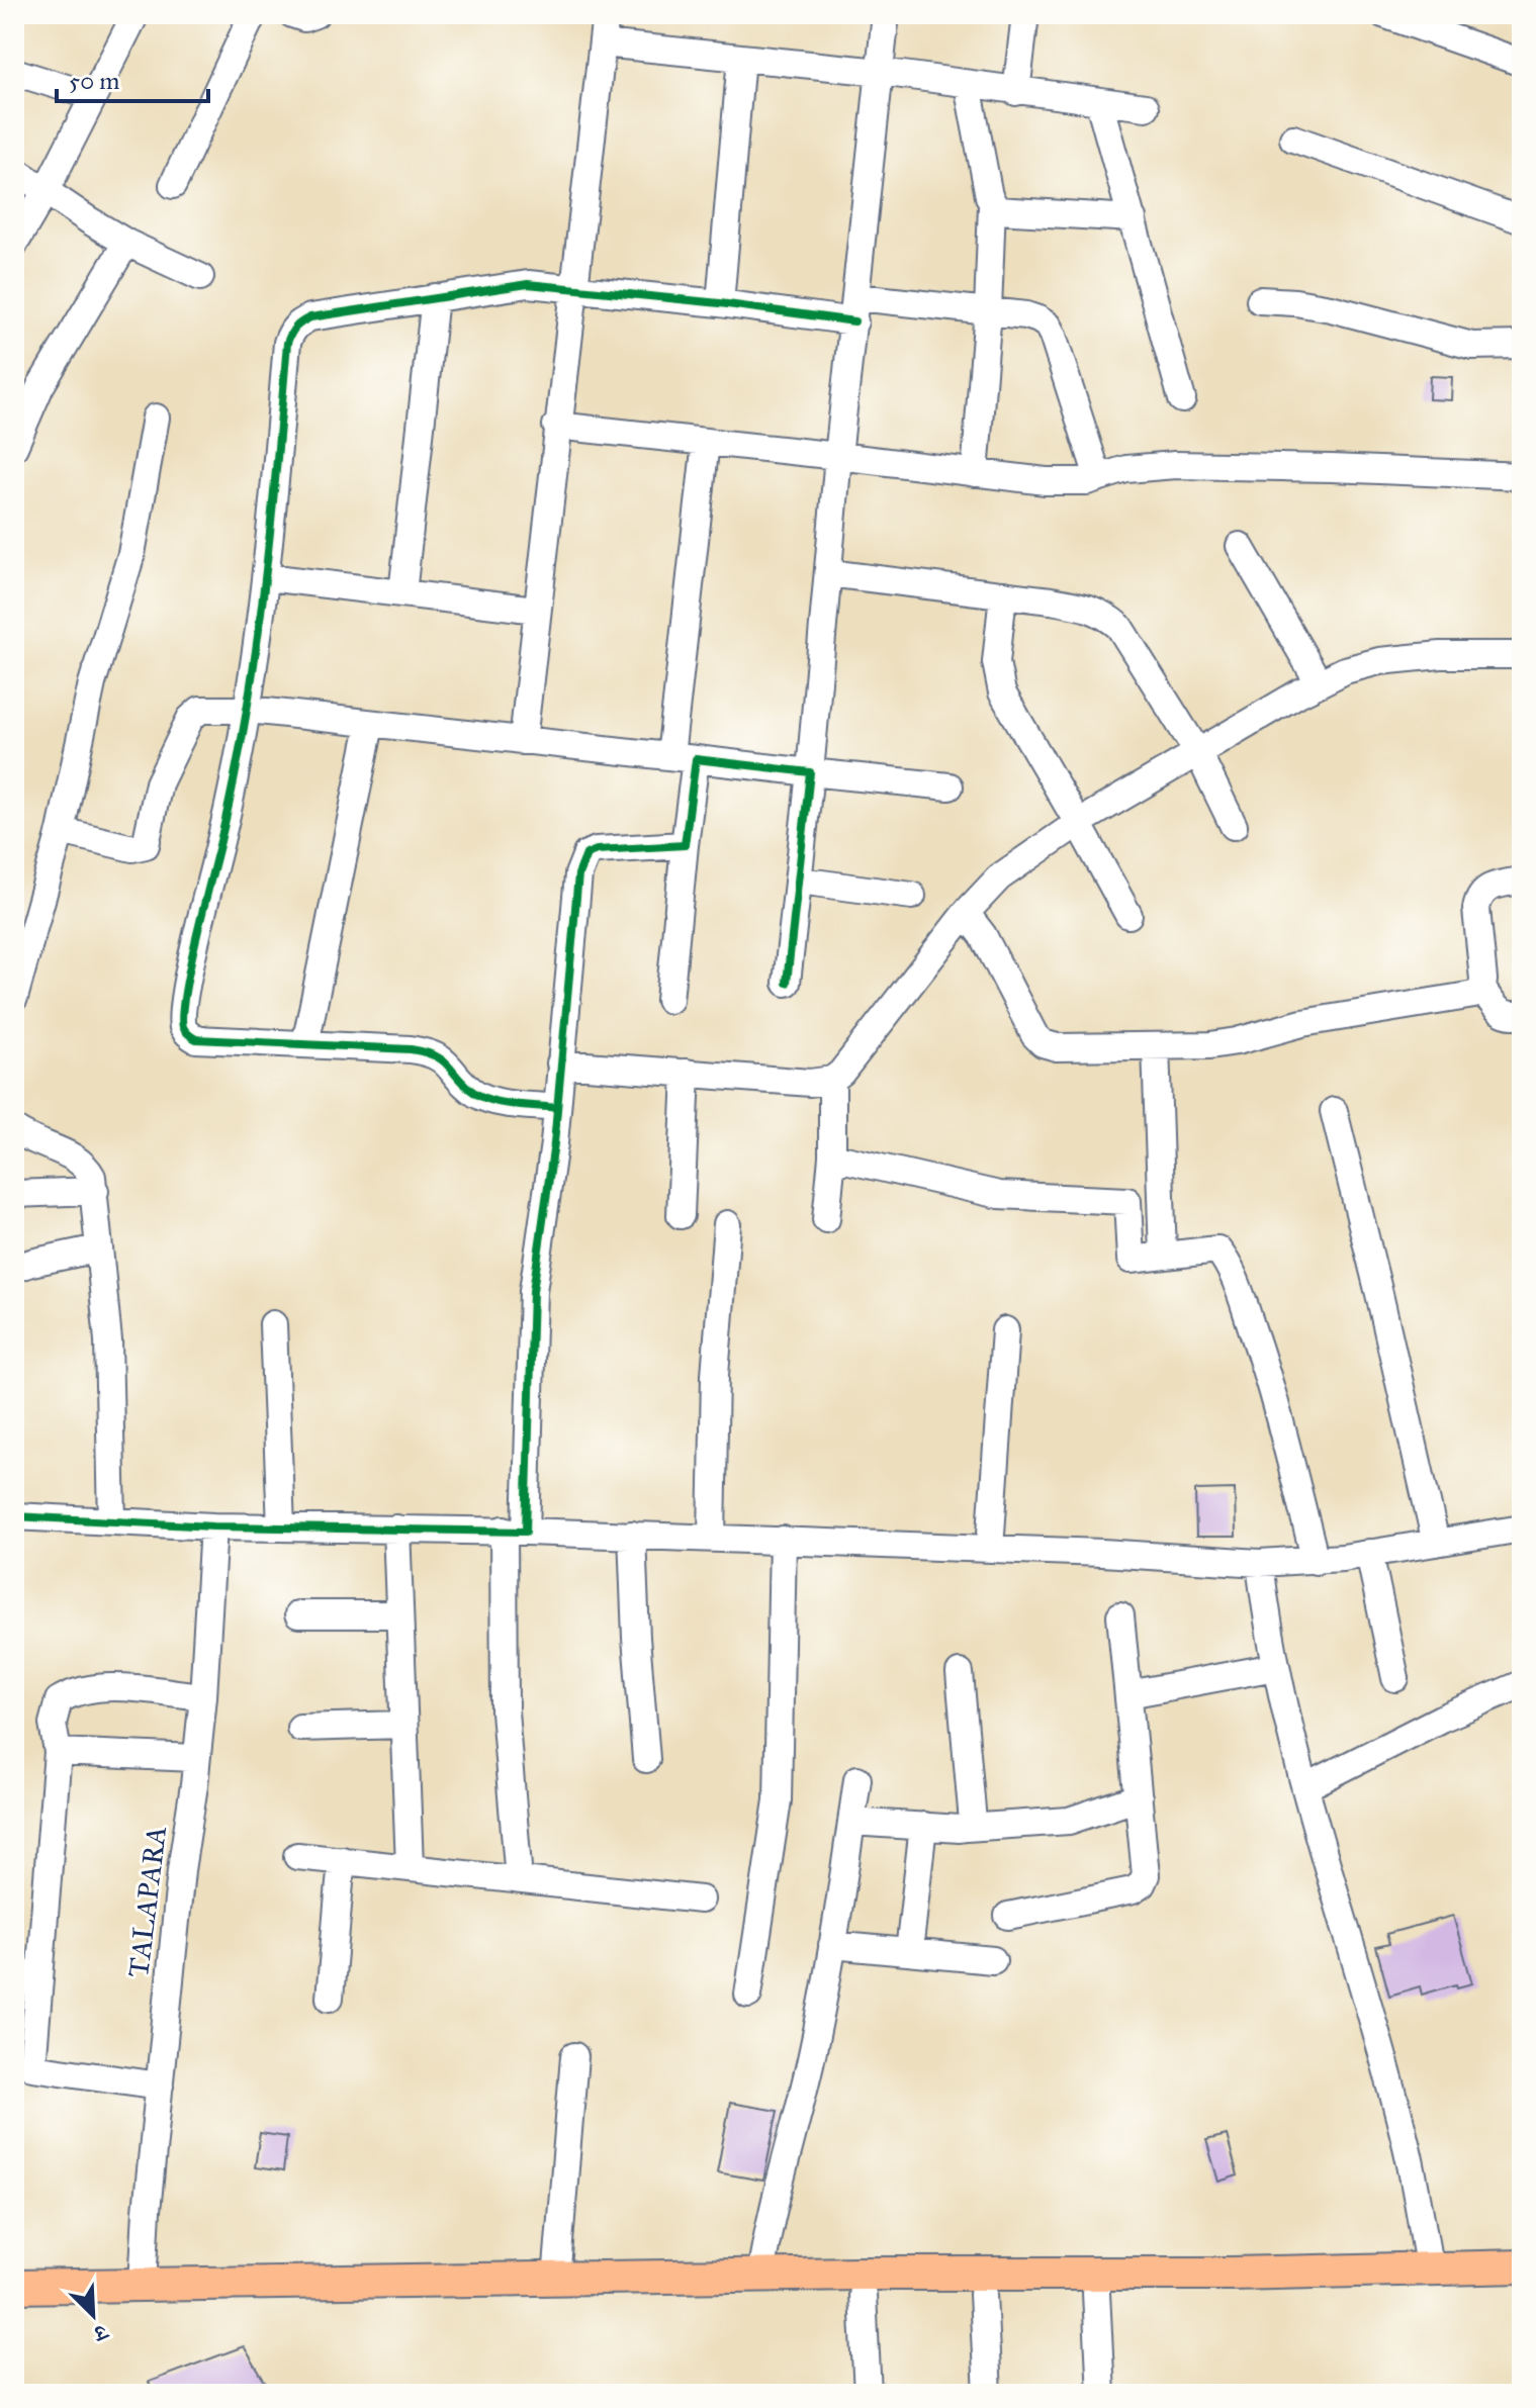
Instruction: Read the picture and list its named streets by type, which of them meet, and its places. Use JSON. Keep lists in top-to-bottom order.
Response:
{
  "streets": {
    "street": ["TALAPARA"]
  },
  "scale_bar": "50 m",
  "north": "bottom right"
}
